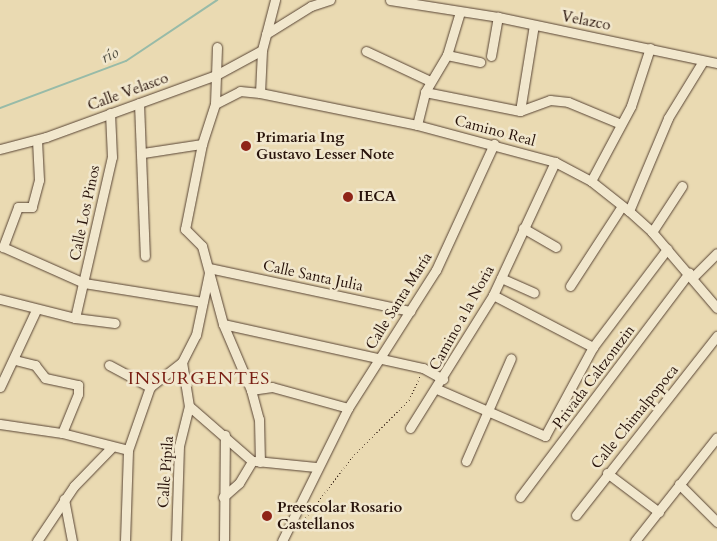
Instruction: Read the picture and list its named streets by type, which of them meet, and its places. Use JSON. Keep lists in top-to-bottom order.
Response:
{
  "streets": {
    "street": [
      "Velazco",
      "Calle Velasco",
      "Camino Real",
      "Calle Los Pinos",
      "Calle Santa Julia",
      "Calle Santa María",
      "Camino a la Noria",
      "Privada Caltzontzin",
      "Calle Chimalpopoca",
      "Calle Pípila"
    ]
  },
  "crossings": [
    ["Calle Velasco", "Calle Los Pinos"],
    ["Camino Real", "Calle Santa María"],
    ["Camino Real", "Camino a la Noria"],
    ["Camino Real", "Privada Caltzontzin"],
    ["Calle Santa Julia", "Calle Santa María"]
  ],
  "districts": ["INSURGENTES"],
  "water": ["río"],
  "places": ["Primaria Ing Gustavo Lesser Note", "IECA", "Preescolar Rosario Castellanos"]
}
